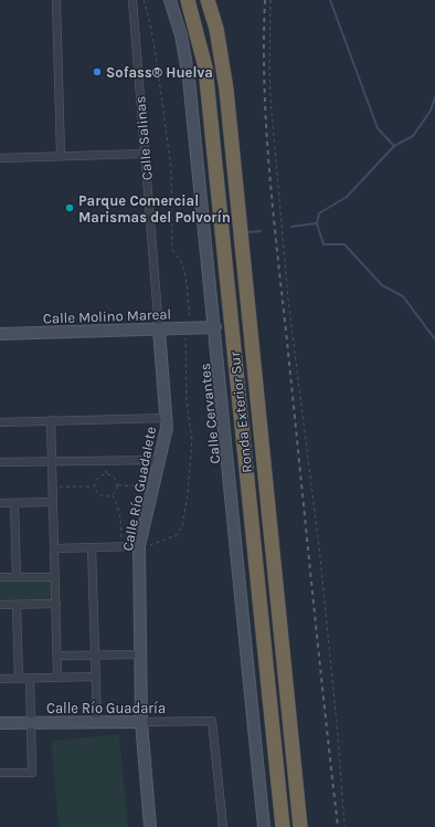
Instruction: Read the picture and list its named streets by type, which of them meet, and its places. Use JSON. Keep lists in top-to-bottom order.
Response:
{
  "streets": {
    "highway": ["Ronda Exterior Sur"],
    "street": [
      "Calle Salinas",
      "Calle Molino Mareal",
      "Calle Cervantes",
      "Calle Río Guadalete",
      "Calle Río Guadaría"
    ]
  },
  "crossings": [
    ["Calle Salinas", "Calle Molino Mareal"],
    ["Calle Salinas", "Calle Río Guadalete"],
    ["Calle Molino Mareal", "Calle Cervantes"],
    ["Calle Molino Mareal", "Calle Río Guadalete"],
    ["Calle Río Guadalete", "Calle Río Guadaría"]
  ],
  "places": ["Sofass® Huelva", "Parque Comercial Marismas del Polvorín"]
}
